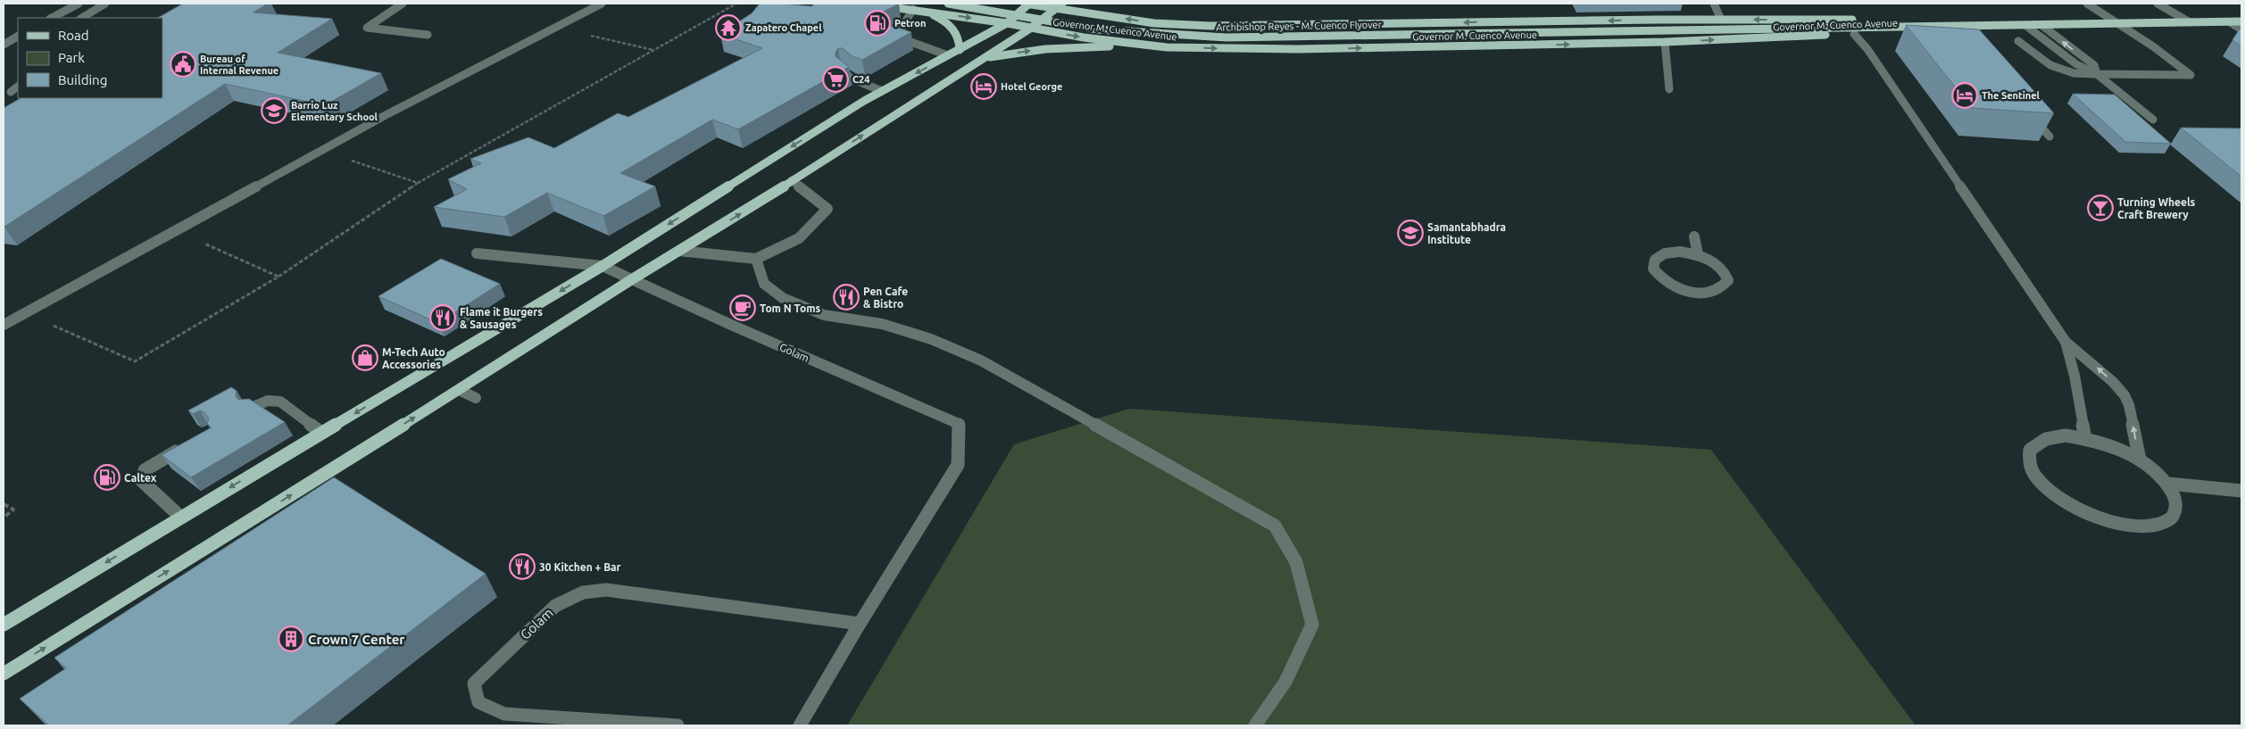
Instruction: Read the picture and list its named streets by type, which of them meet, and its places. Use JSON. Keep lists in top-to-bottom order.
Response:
{
  "streets": {
    "main road": ["Governor M. Cuenco Avenue", "Archbishop Reyes - M. Cuenco Flyover"],
    "street": ["Golam"]
  },
  "crossings": [
    ["Governor M. Cuenco Avenue", "Archbishop Reyes - M. Cuenco Flyover"]
  ],
  "places": {
    "fuel station": ["Petron", "Caltex"],
    "temple": ["Zapatero Chapel"],
    "public building": ["Bureau of Internal Revenue"],
    "supermarket": ["C24"],
    "hotel": ["Hotel George", "The Sentinel"],
    "school or university": ["Barrio Luz Elementary School", "Samantabhadra Institute"],
    "bar": ["Turning Wheels Craft Brewery"],
    "restaurant": ["Pen Cafe & Bistro", "Flame it Burgers & Sausages", "30 Kitchen + Bar"],
    "cafe": ["Tom N Toms"],
    "shop": ["M-Tech Auto Accessories"],
    "building": ["Crown 7 Center"]
  },
  "legend": ["Road", "Park", "Building"]
}
